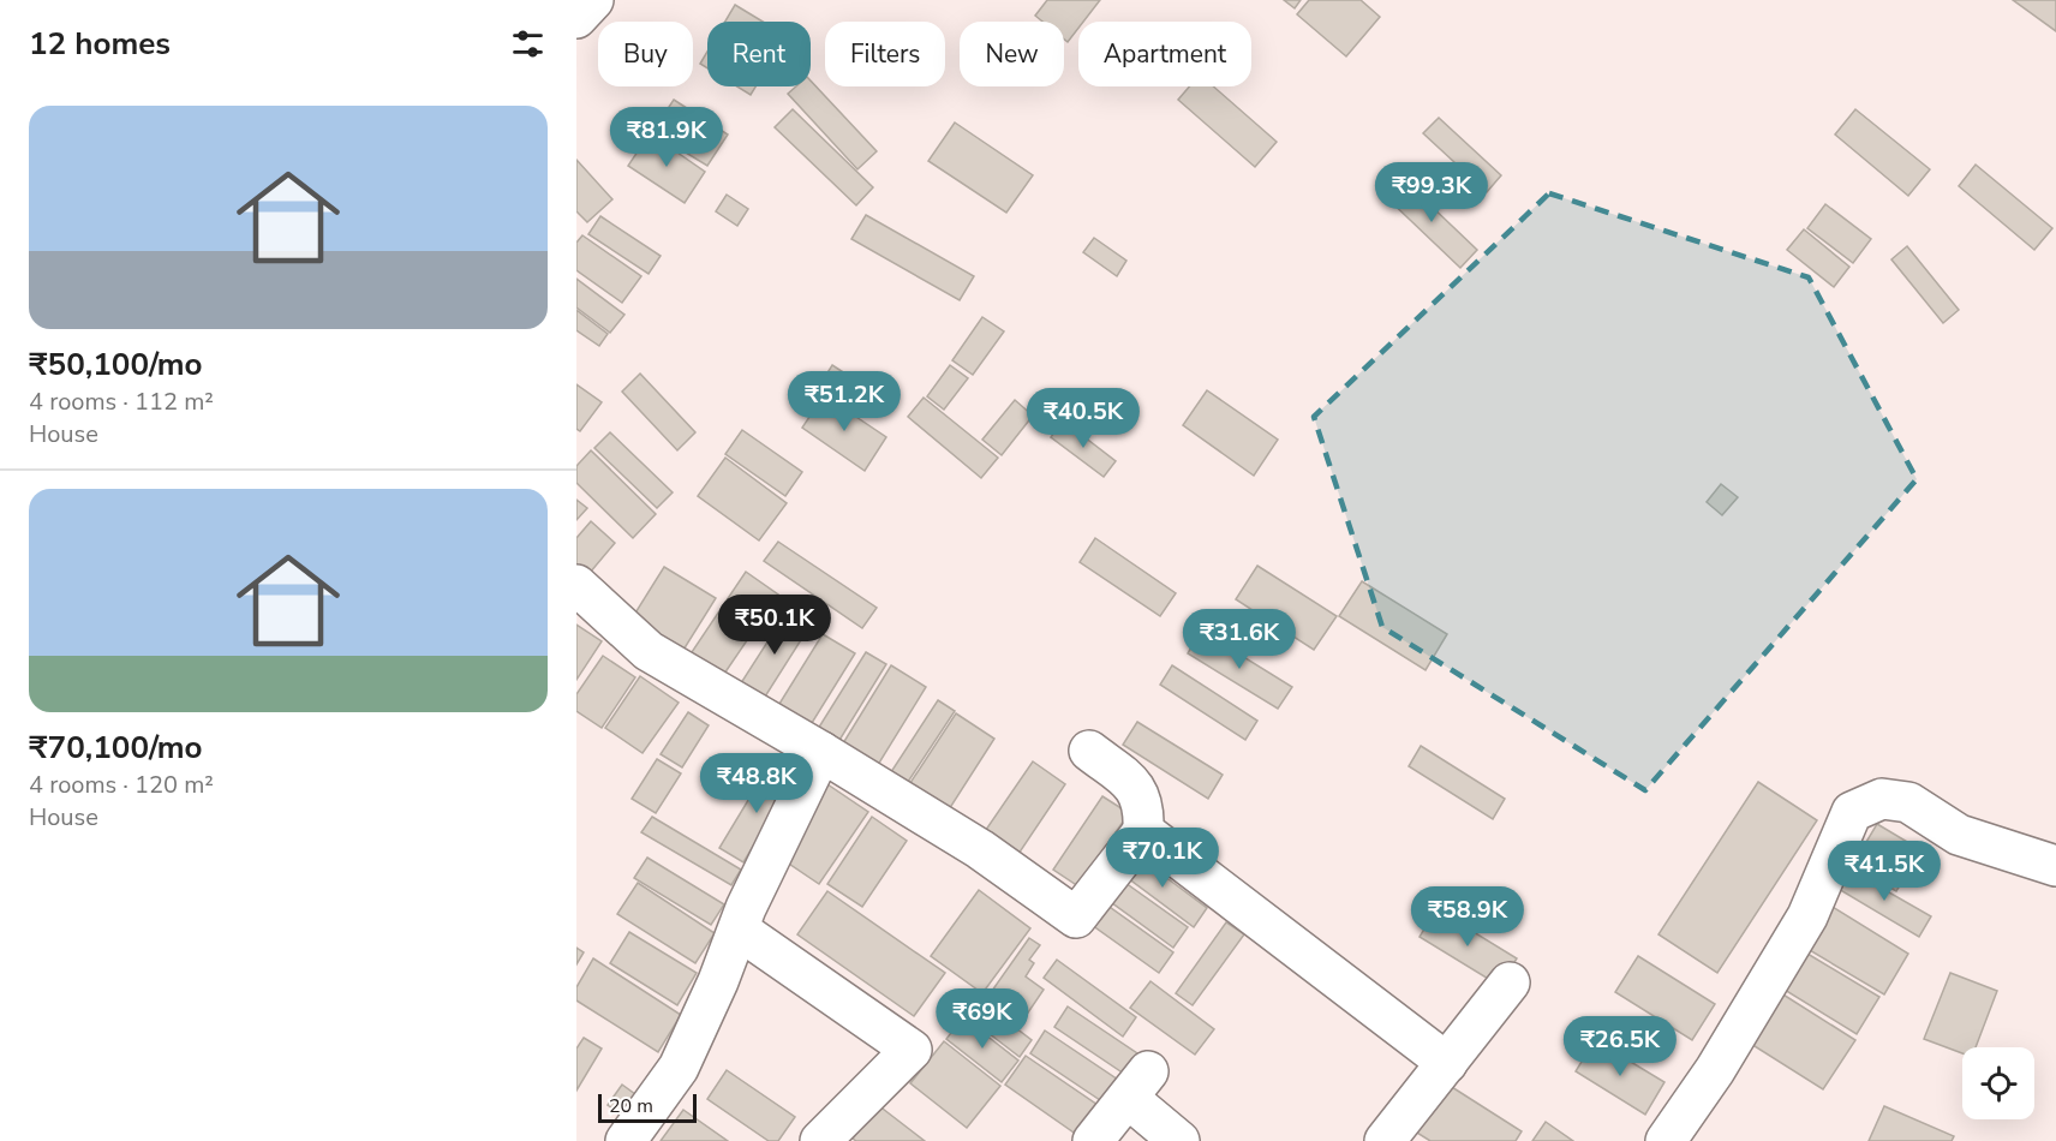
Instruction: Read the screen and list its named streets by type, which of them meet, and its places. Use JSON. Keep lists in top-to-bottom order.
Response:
{
  "scale_bar": "20 m",
  "page": {
    "heading": "12 homes",
    "chip": [
      "Buy",
      "Rent",
      "Filters",
      "New",
      "Apartment"
    ],
    "list": [
      {
        "name": "₹50,100/mo",
        "note": "4 rooms · 112 m² · House"
      },
      {
        "name": "₹70,100/mo",
        "note": "4 rooms · 120 m² · House"
      }
    ],
    "price": [
      "₹81.9K",
      "₹99.3K",
      "₹51.2K",
      "₹40.5K",
      "₹50.1K",
      "₹31.6K",
      "₹48.8K",
      "₹70.1K",
      "₹41.5K",
      "₹58.9K",
      "₹69K",
      "₹26.5K"
    ],
    "scale": "20 m"
  }
}
